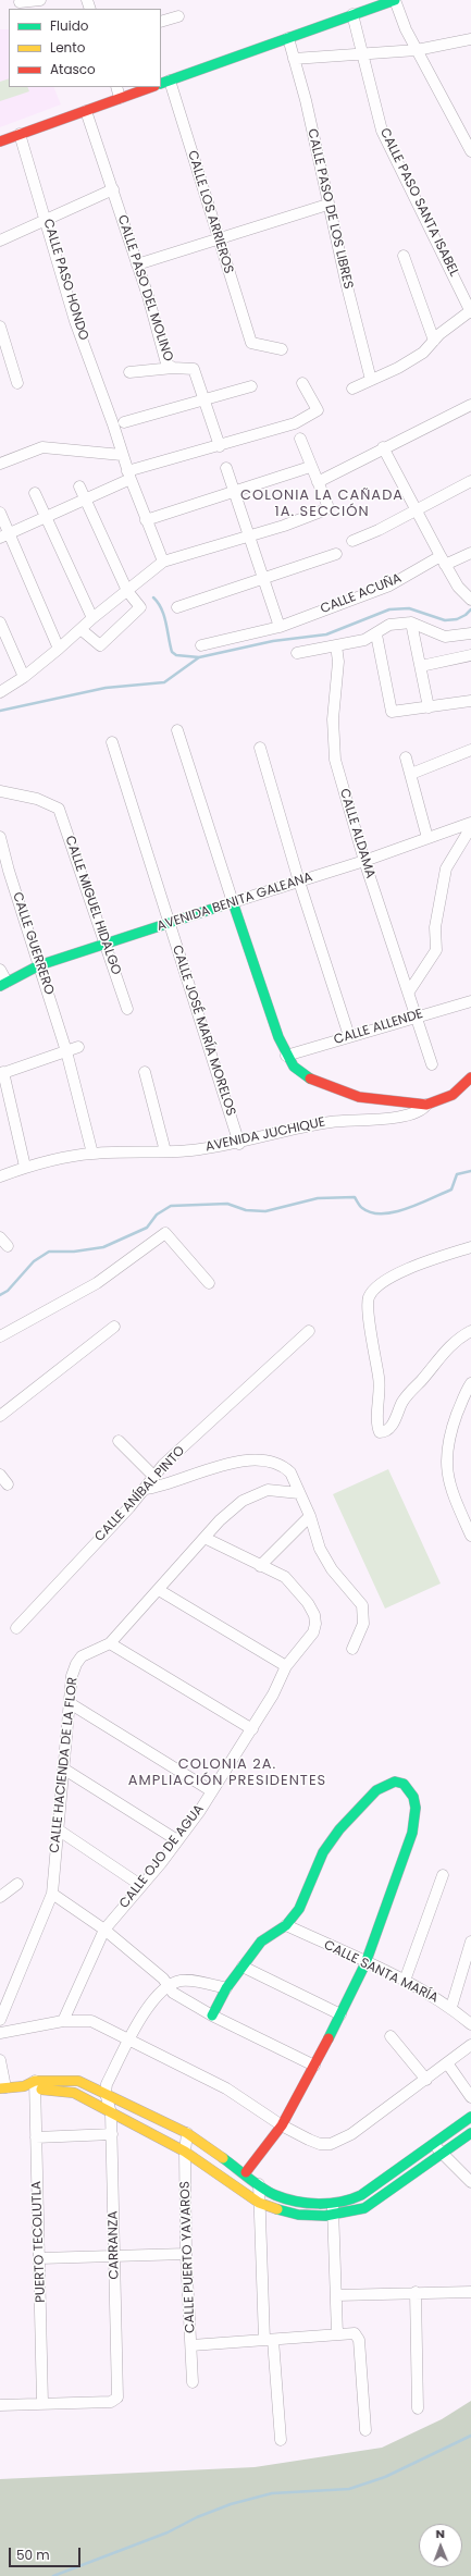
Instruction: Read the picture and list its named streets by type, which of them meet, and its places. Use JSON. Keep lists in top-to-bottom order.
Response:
{
  "streets": {
    "street": [
      "CALLE PASO SANTA ISABEL",
      "CALLE PASO DE LOS LIBRES",
      "CALLE LOS ARRIEROS",
      "CALLE PASO HONDO",
      "CALLE PASO DEL MOLINO",
      "CALLE ACUÑA",
      "CALLE ALDAMA",
      "AVENIDA BENITA GALEANA",
      "CALLE MIGUEL HIDALGO",
      "CALLE GUERRERO",
      "CALLE ALLENDE",
      "CALLE JOSÉ MARÍA MORELOS",
      "AVENIDA JUCHIQUE",
      "CALLE ANÍBAL PINTO",
      "CALLE HACIENDA DE LA FLOR",
      "CALLE OJO DE AGUA",
      "CALLE SANTA MARÍA",
      "PUERTO TECOLUTLA",
      "CARRANZA",
      "CALLE PUERTO YAVAROS"
    ]
  },
  "crossings": [
    ["CALLE ALDAMA", "AVENIDA BENITA GALEANA"],
    ["CALLE ALDAMA", "CALLE ALLENDE"],
    ["AVENIDA BENITA GALEANA", "CALLE MIGUEL HIDALGO"],
    ["AVENIDA BENITA GALEANA", "CALLE GUERRERO"],
    ["AVENIDA BENITA GALEANA", "CALLE JOSÉ MARÍA MORELOS"],
    ["CALLE GUERRERO", "AVENIDA JUCHIQUE"],
    ["CALLE JOSÉ MARÍA MORELOS", "AVENIDA JUCHIQUE"],
    ["CALLE HACIENDA DE LA FLOR", "CALLE OJO DE AGUA"],
    ["PUERTO TECOLUTLA", "CARRANZA"]
  ],
  "districts": ["COLONIA LA CAÑADA 1A. SECCIÓN", "COLONIA 2A. AMPLIACIÓN PRESIDENTES"],
  "legend": ["Fluido", "Lento", "Atasco"],
  "scale_bar": "50 m",
  "north": "top"
}
